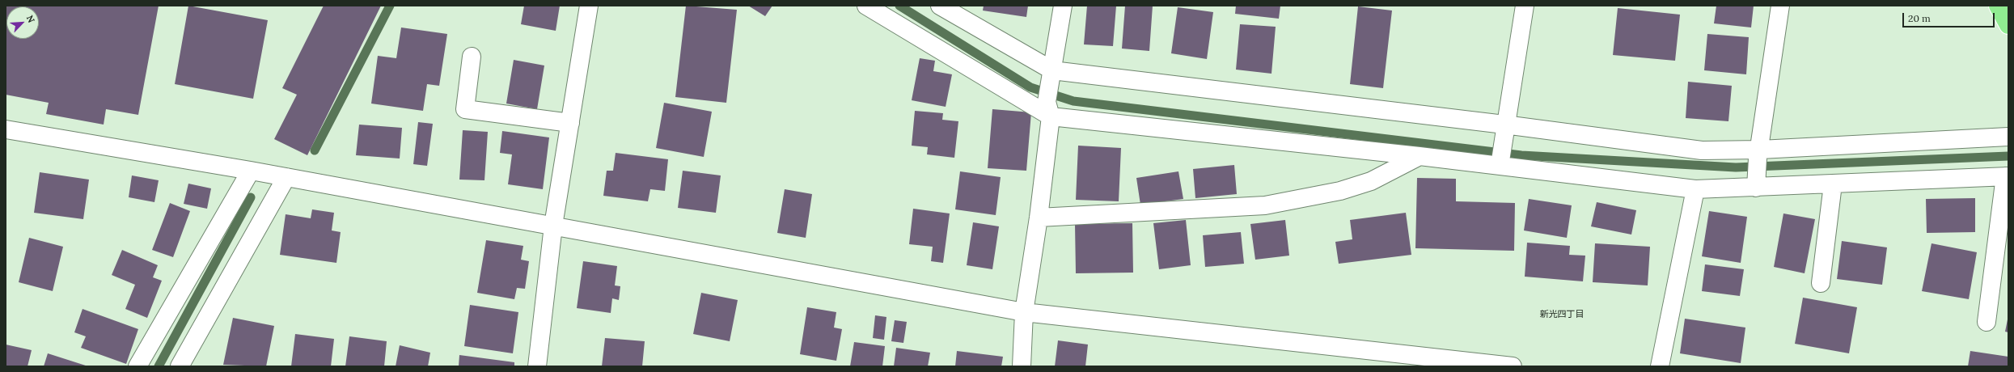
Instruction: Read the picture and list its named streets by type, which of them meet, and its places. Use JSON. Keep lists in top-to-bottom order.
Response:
{
  "districts": ["新光四丁目"],
  "scale_bar": "20 m",
  "north": "top right"
}
